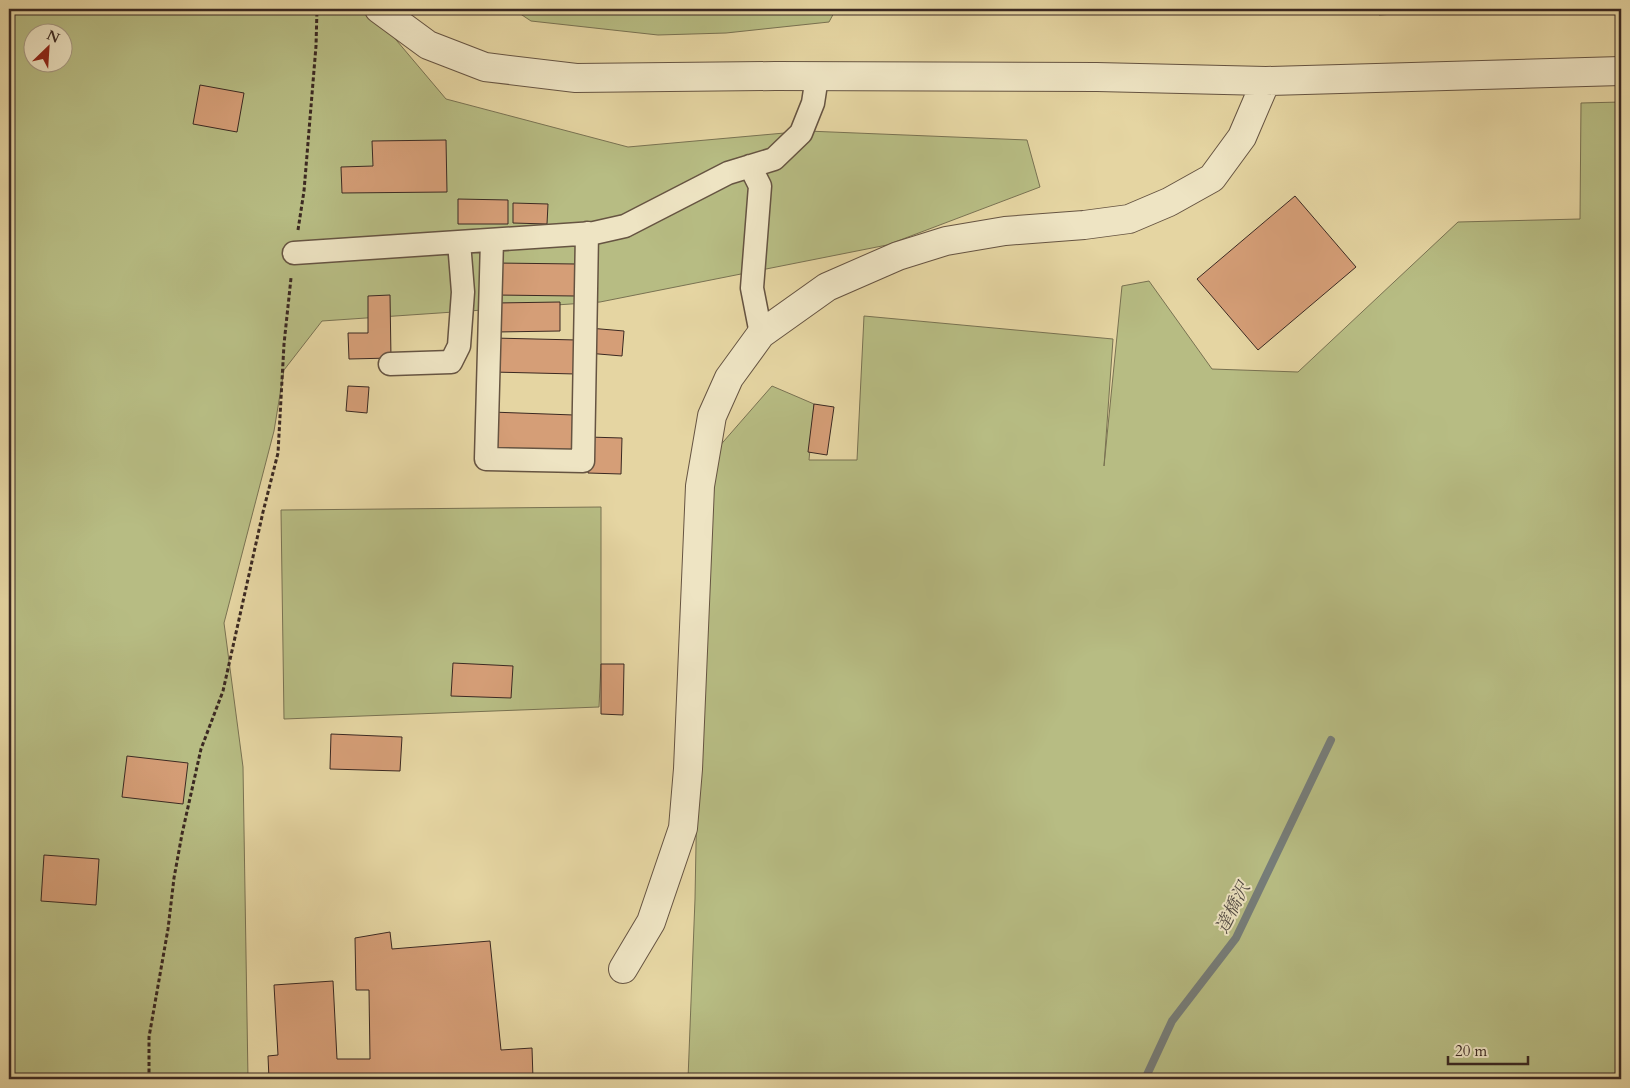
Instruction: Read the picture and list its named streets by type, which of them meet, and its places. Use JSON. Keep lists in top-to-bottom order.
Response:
{
  "water": ["達橋沢"],
  "scale_bar": "20 m",
  "north": "top right"
}
